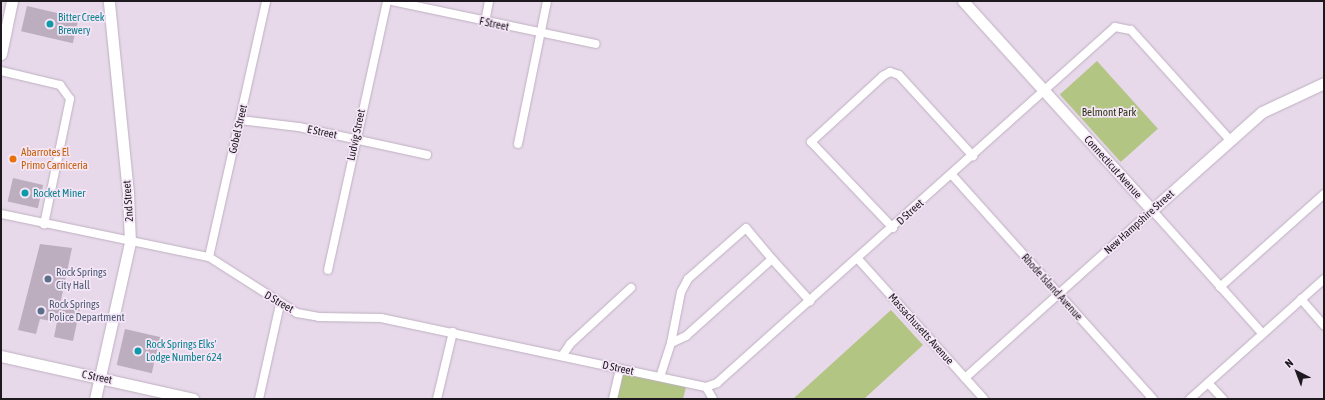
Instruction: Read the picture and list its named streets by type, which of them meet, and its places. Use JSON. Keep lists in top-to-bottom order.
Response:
{
  "streets": {
    "street": [
      "F Street",
      "Gobel Street",
      "E Street",
      "Ludvig Street",
      "Connecticut Avenue",
      "2nd Street",
      "D Street",
      "New Hampshire Street",
      "Rhode Island Avenue",
      "Massachusetts Avenue",
      "C Street"
    ]
  },
  "crossings": [
    ["Gobel Street", "E Street"],
    ["Gobel Street", "D Street"],
    ["E Street", "Ludvig Street"],
    ["Connecticut Avenue", "D Street"],
    ["Connecticut Avenue", "New Hampshire Street"],
    ["2nd Street", "D Street"],
    ["2nd Street", "C Street"],
    ["D Street", "New Hampshire Street"],
    ["D Street", "Rhode Island Avenue"],
    ["D Street", "Massachusetts Avenue"],
    ["New Hampshire Street", "Rhode Island Avenue"],
    ["New Hampshire Street", "Massachusetts Avenue"]
  ],
  "parks": ["Belmont Park"],
  "places": [
    "Bitter Creek Brewery",
    "Abarrotes El Primo Carniceria",
    "Rocket Miner",
    "Rock Springs City Hall",
    "Rock Springs Police Department",
    "Rock Springs Elks' Lodge Number 624"
  ],
  "north": "top left"
}
